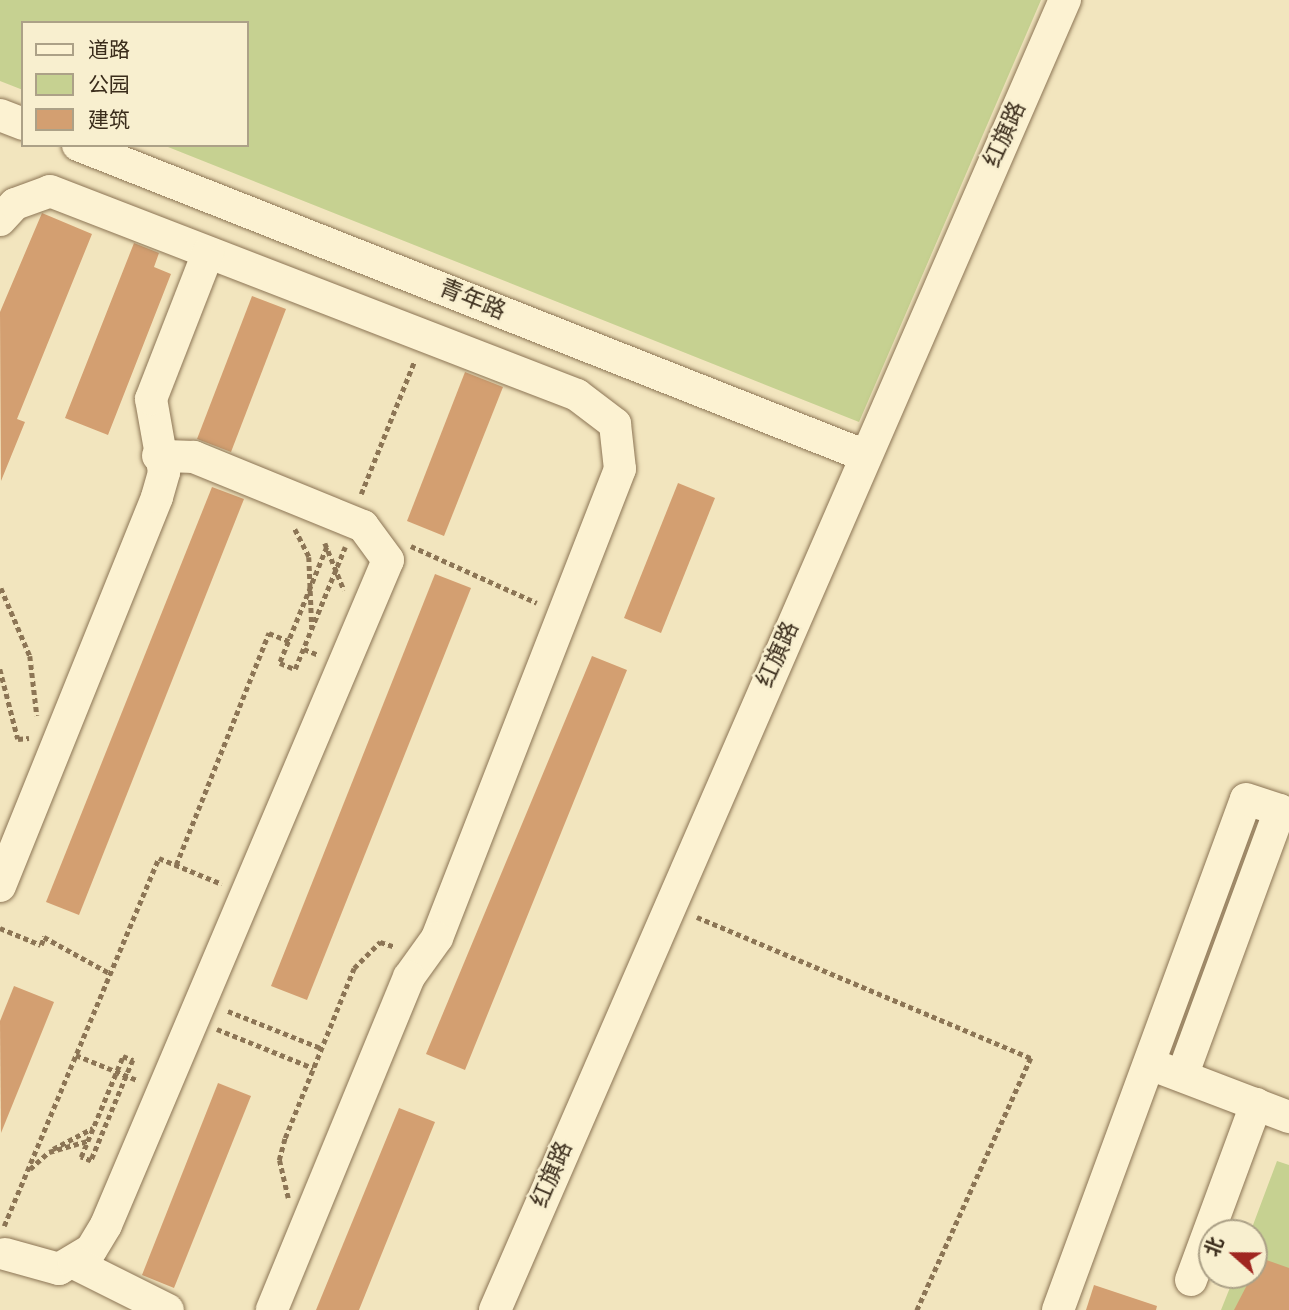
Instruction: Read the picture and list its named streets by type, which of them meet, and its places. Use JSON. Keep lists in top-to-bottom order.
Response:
{
  "streets": {
    "street": ["红旗路", "青年路"]
  },
  "crossings": [
    ["红旗路", "青年路"]
  ],
  "legend": ["道路", "公园", "建筑"],
  "north": "left"
}
